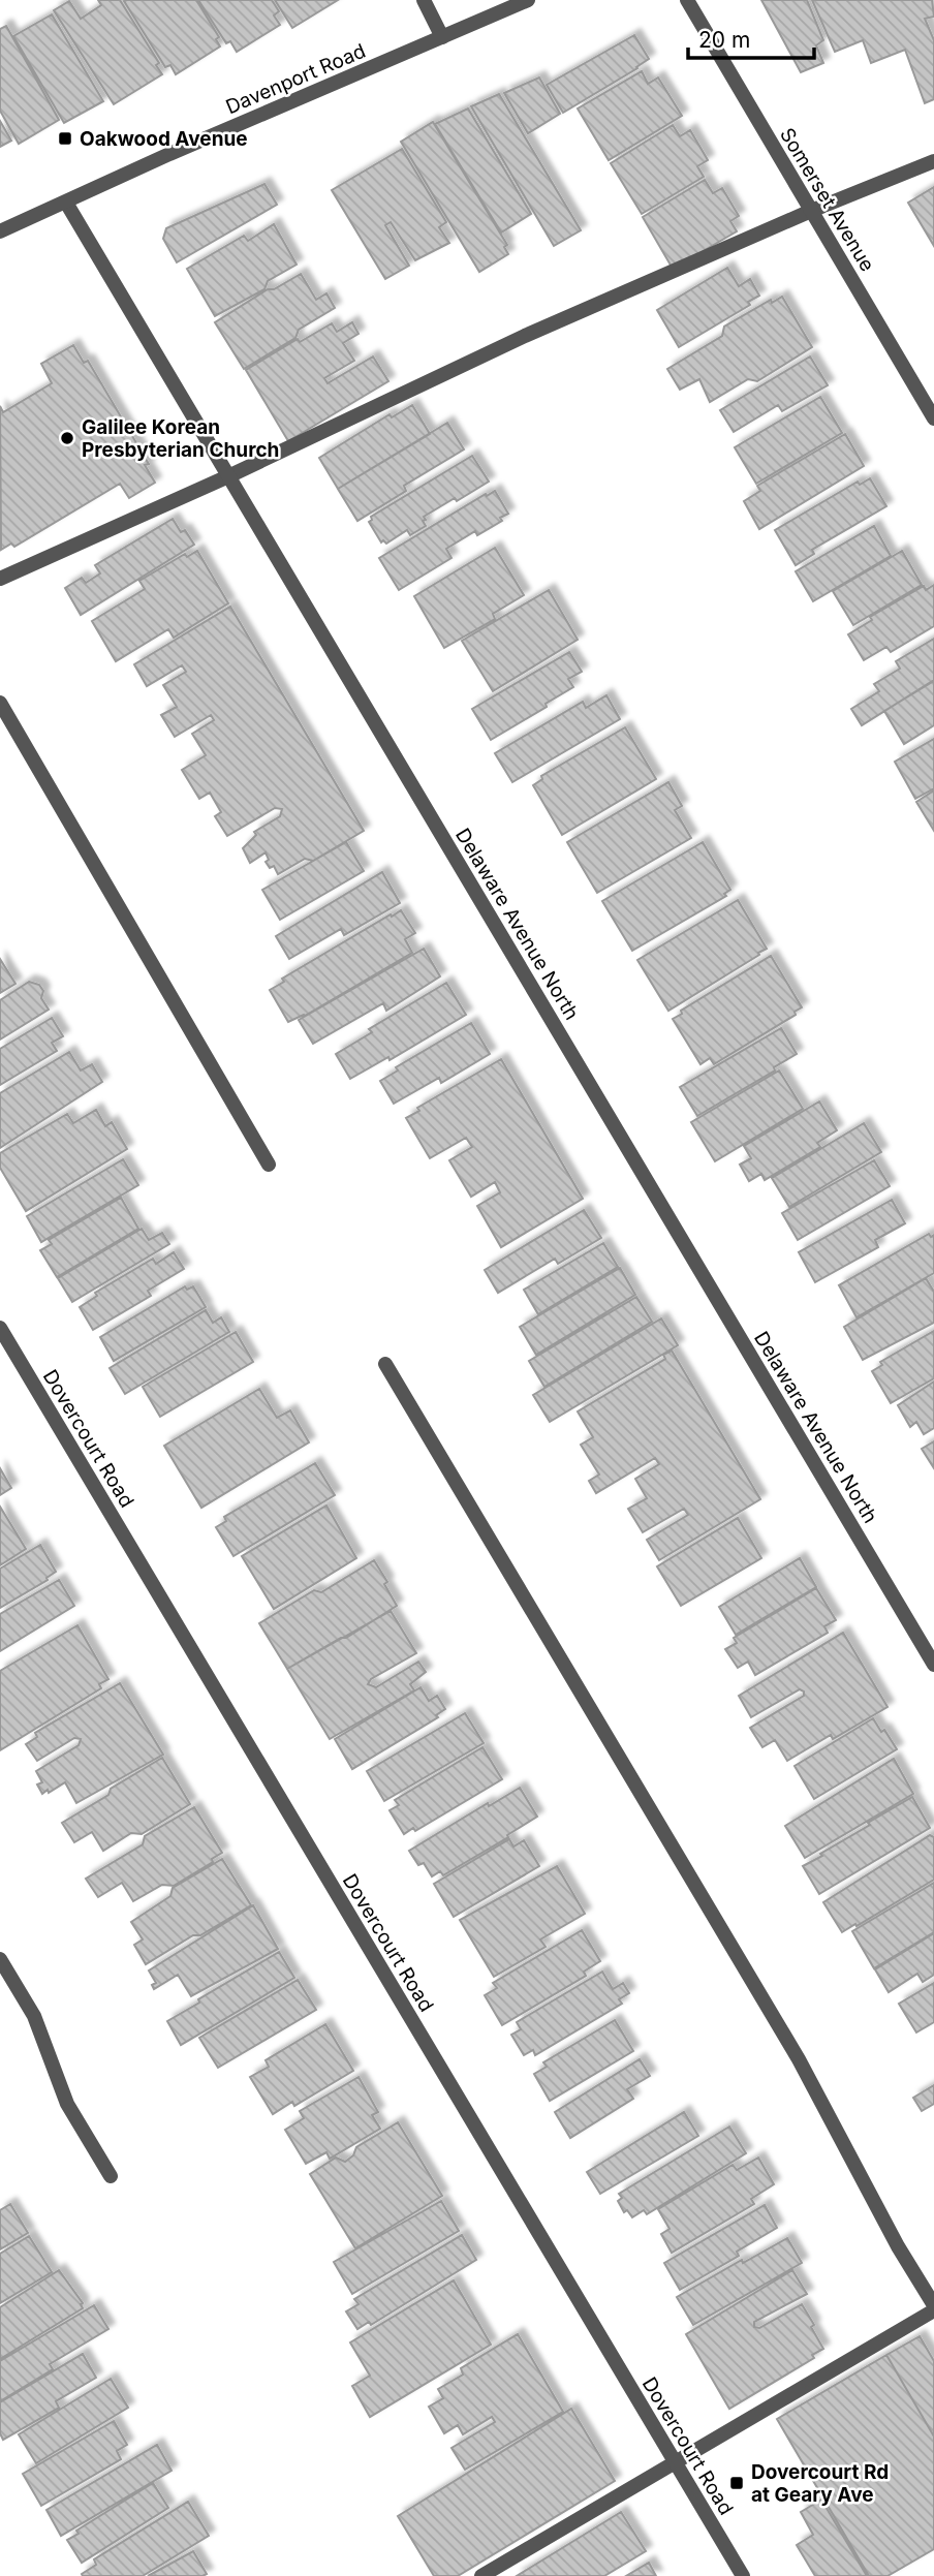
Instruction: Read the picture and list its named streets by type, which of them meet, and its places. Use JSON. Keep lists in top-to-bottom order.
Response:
{
  "streets": {
    "street": [
      "Davenport Road",
      "Somerset Avenue",
      "Delaware Avenue North",
      "Dovercourt Road"
    ]
  },
  "crossings": [
    ["Davenport Road", "Delaware Avenue North"]
  ],
  "places": {
    "transit": ["Oakwood Avenue", "Dovercourt Rd at Geary Ave"],
    "other": ["Galilee Korean Presbyterian Church"]
  },
  "scale_bar": "20 m"
}
